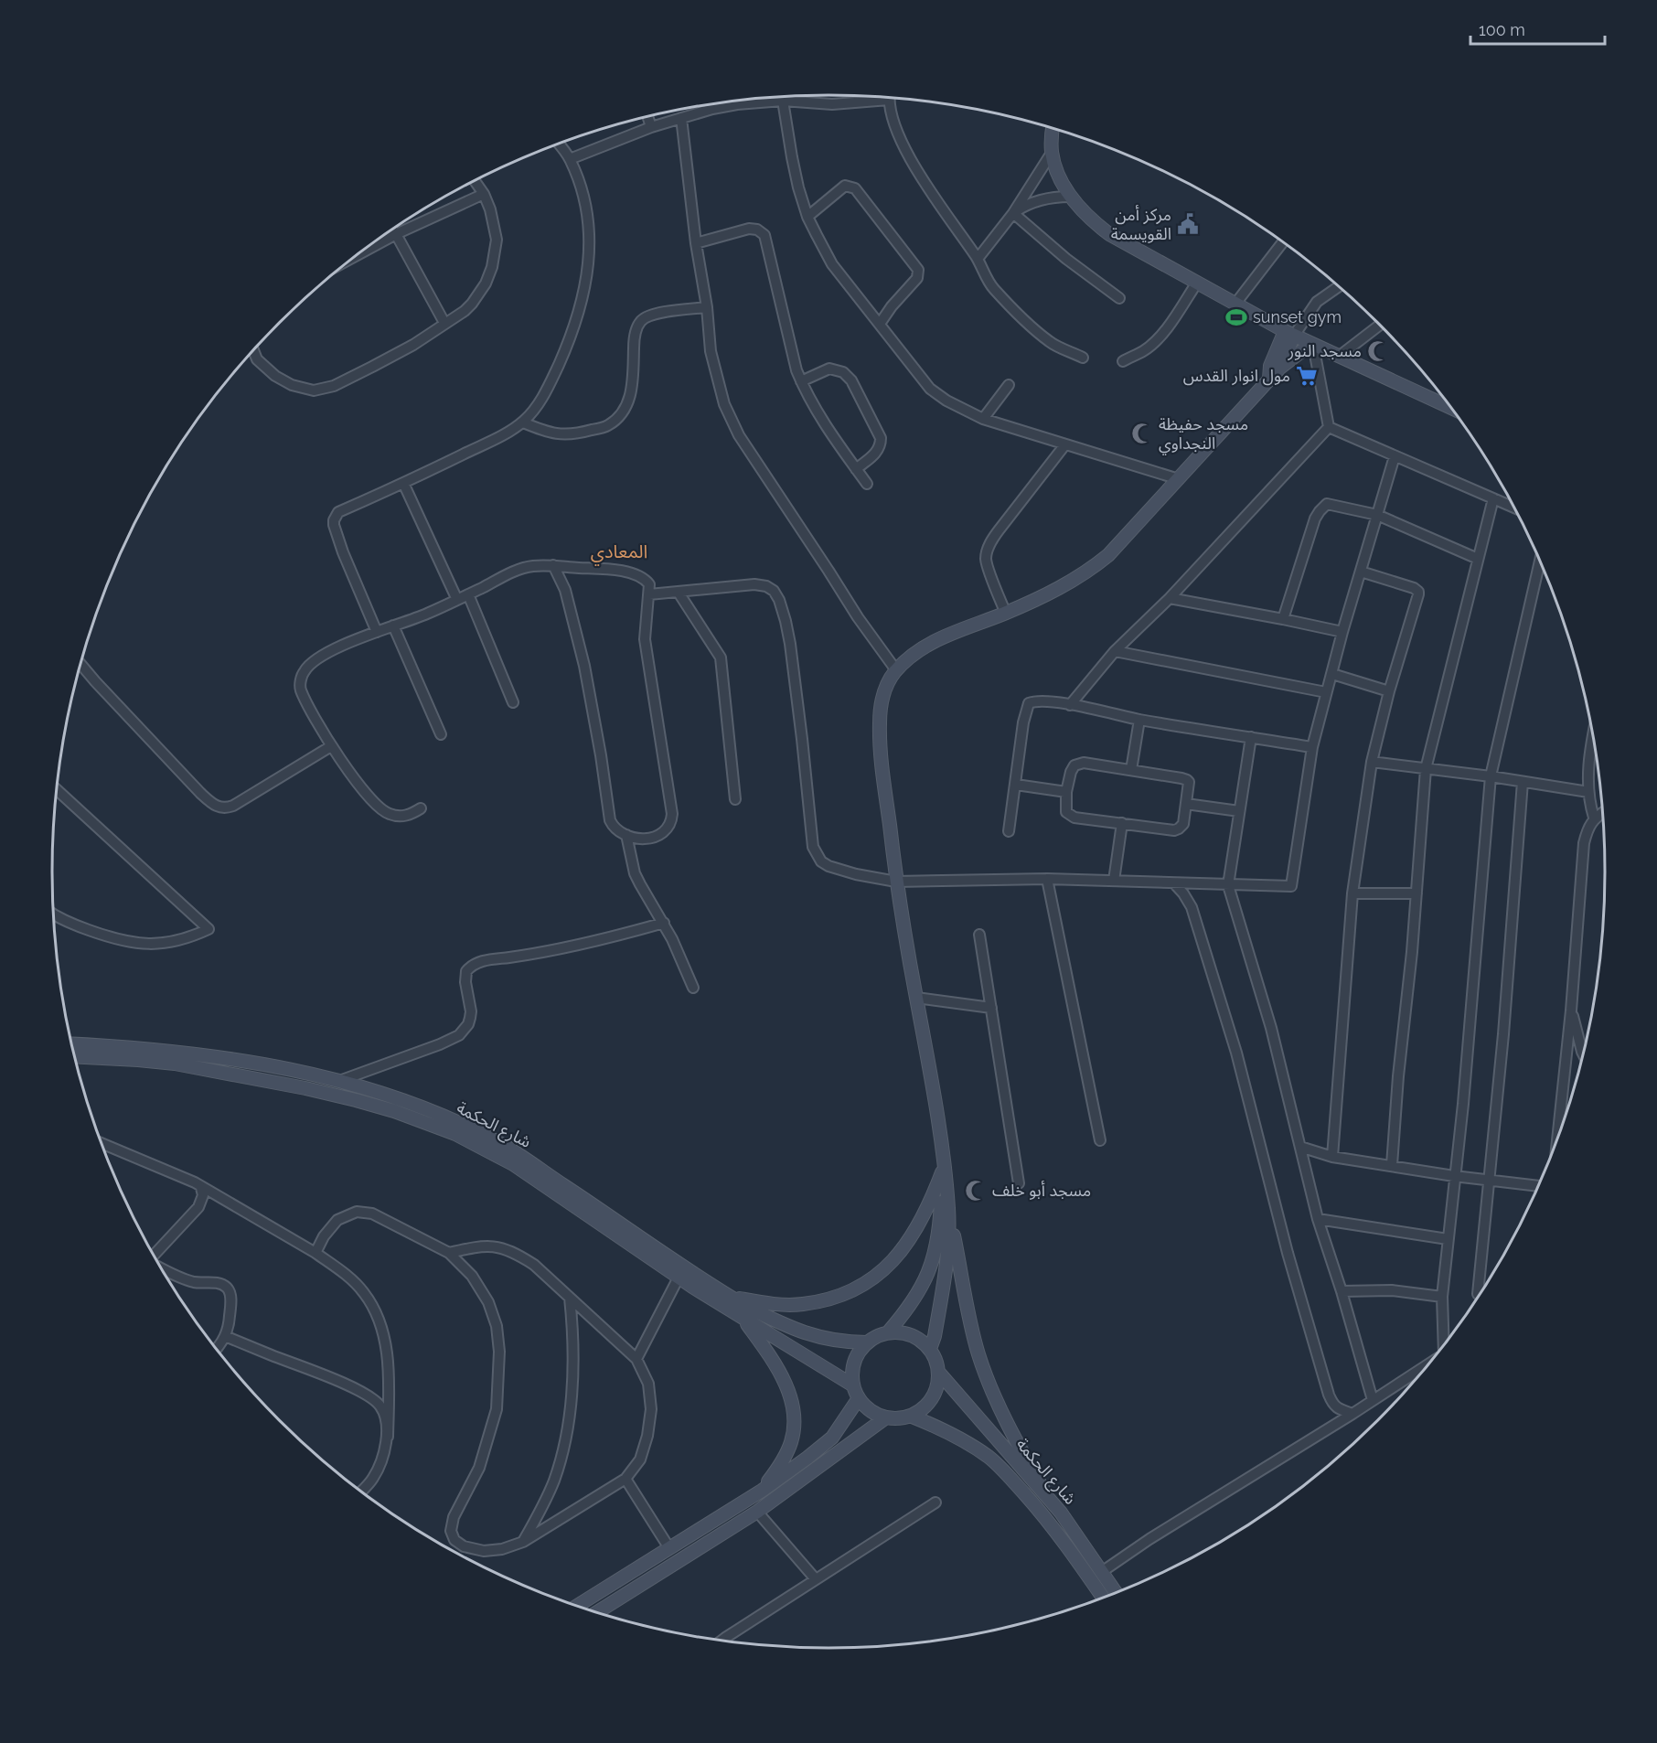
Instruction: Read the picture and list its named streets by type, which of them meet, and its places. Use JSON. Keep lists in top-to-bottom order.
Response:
{
  "streets": {
    "street": ["شارع الحكمة"]
  },
  "districts": ["المعادي"],
  "places": {
    "public building": ["مركز أمن القويسمة"],
    "sports": ["sunset gym"],
    "mosque": ["مسجد النور", "مسجد حفيظة النجداوي", "مسجد أبو خلف"],
    "supermarket": ["مول انوار القدس"]
  },
  "scale_bar": "100 m"
}
